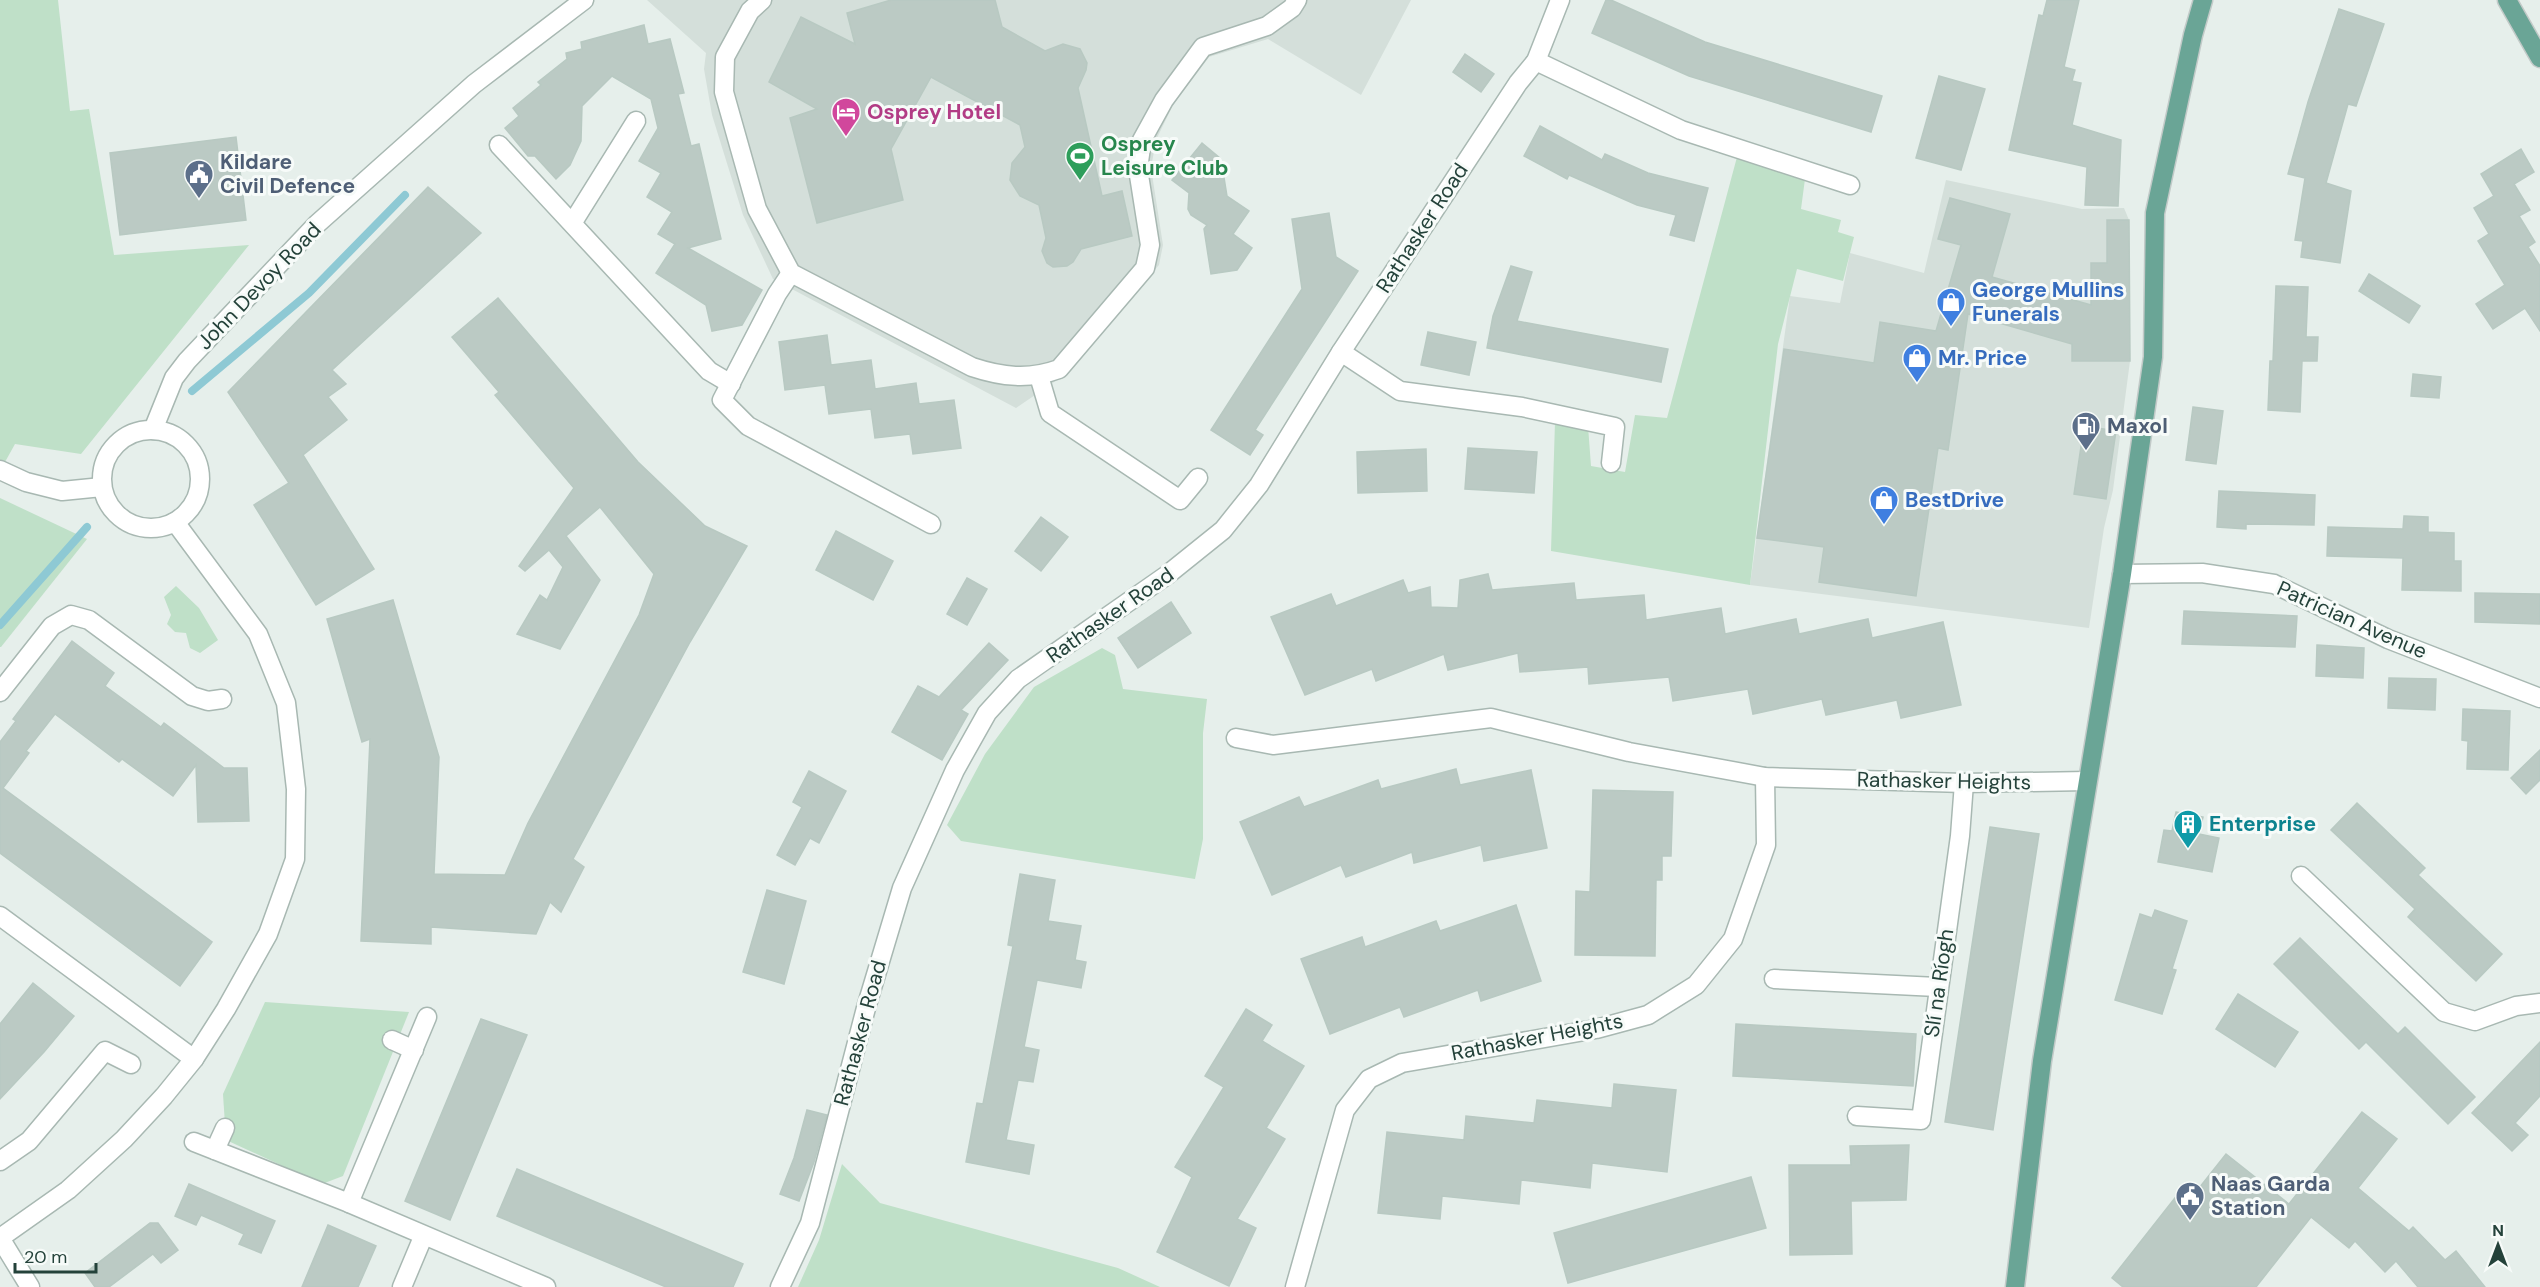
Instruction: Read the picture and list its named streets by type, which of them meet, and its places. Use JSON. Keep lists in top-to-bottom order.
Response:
{
  "streets": {
    "street": [
      "Rathasker Road",
      "John Devoy Road",
      "Patrician Avenue",
      "Rathasker Heights",
      "Slí na Ríogh"
    ]
  },
  "crossings": [
    ["Rathasker Heights", "Slí na Ríogh"]
  ],
  "places": {
    "hotel": ["Osprey Hotel"],
    "sports": ["Osprey Leisure Club"],
    "public building": ["Kildare Civil Defence", "Naas Garda Station"],
    "shop": ["George Mullins Funerals", "Mr. Price", "BestDrive"],
    "fuel station": ["Maxol"],
    "building": ["Enterprise"]
  },
  "scale_bar": "20 m",
  "north": "top"
}
